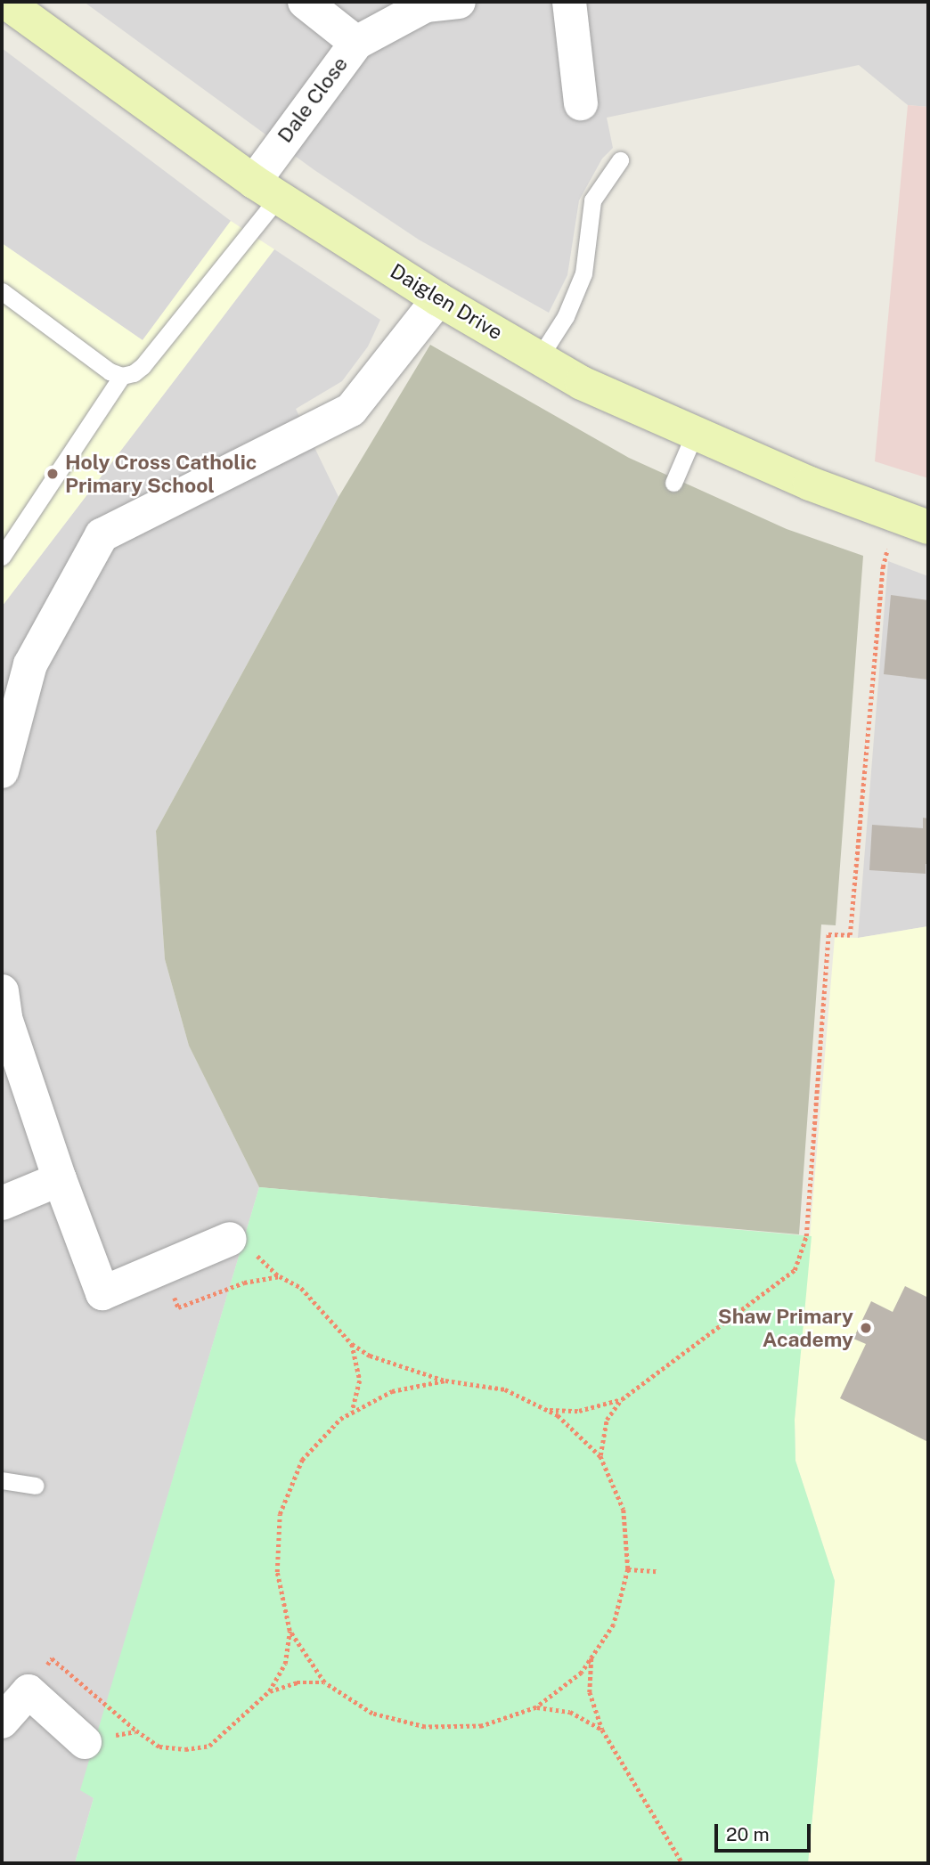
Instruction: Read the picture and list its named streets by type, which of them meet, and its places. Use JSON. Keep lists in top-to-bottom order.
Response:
{
  "streets": {
    "street": ["Dale Close", "Daiglen Drive"]
  },
  "crossings": [
    ["Dale Close", "Daiglen Drive"]
  ],
  "places": ["Holy Cross Catholic Primary School", "Shaw Primary Academy"],
  "scale_bar": "20 m"
}
